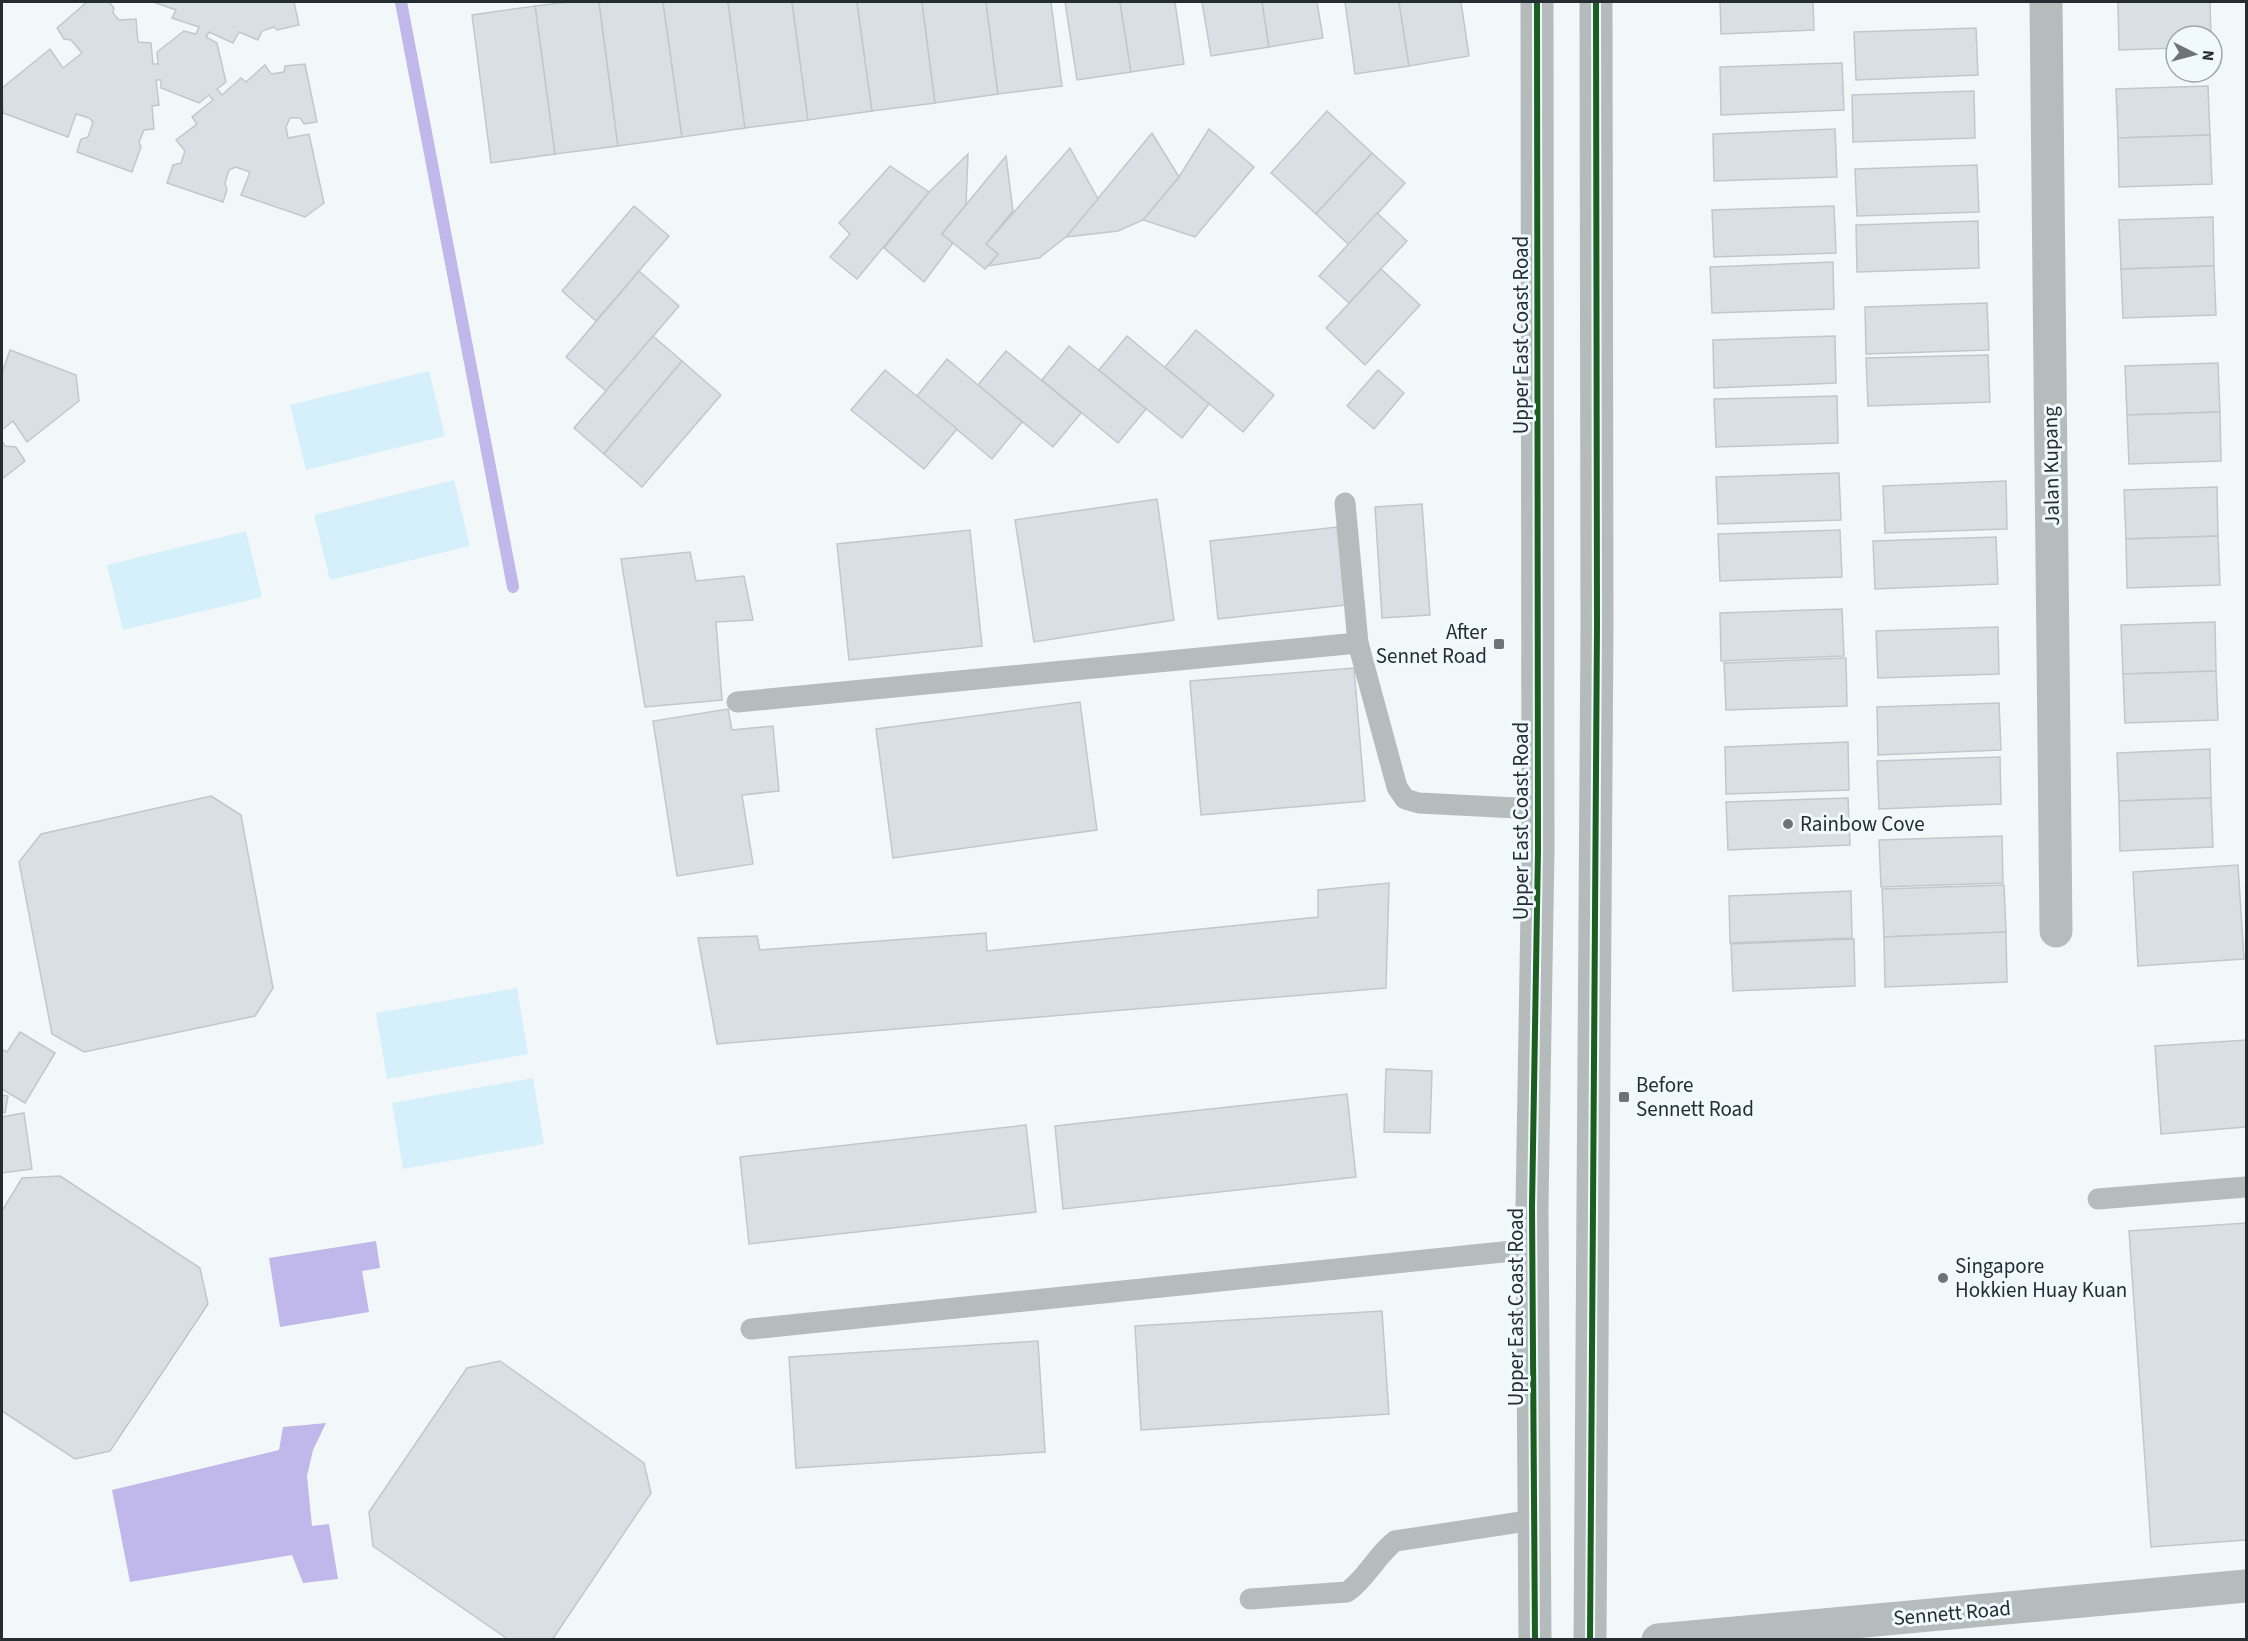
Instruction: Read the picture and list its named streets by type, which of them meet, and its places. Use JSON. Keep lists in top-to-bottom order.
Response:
{
  "streets": {
    "main road": ["Upper East Coast Road"],
    "street": ["Jalan Kupang", "Sennett Road"]
  },
  "places": {
    "transit": ["After Sennet Road", "Before Sennett Road"],
    "other": ["Rainbow Cove", "Singapore Hokkien Huay Kuan"]
  },
  "north": "right"
}
